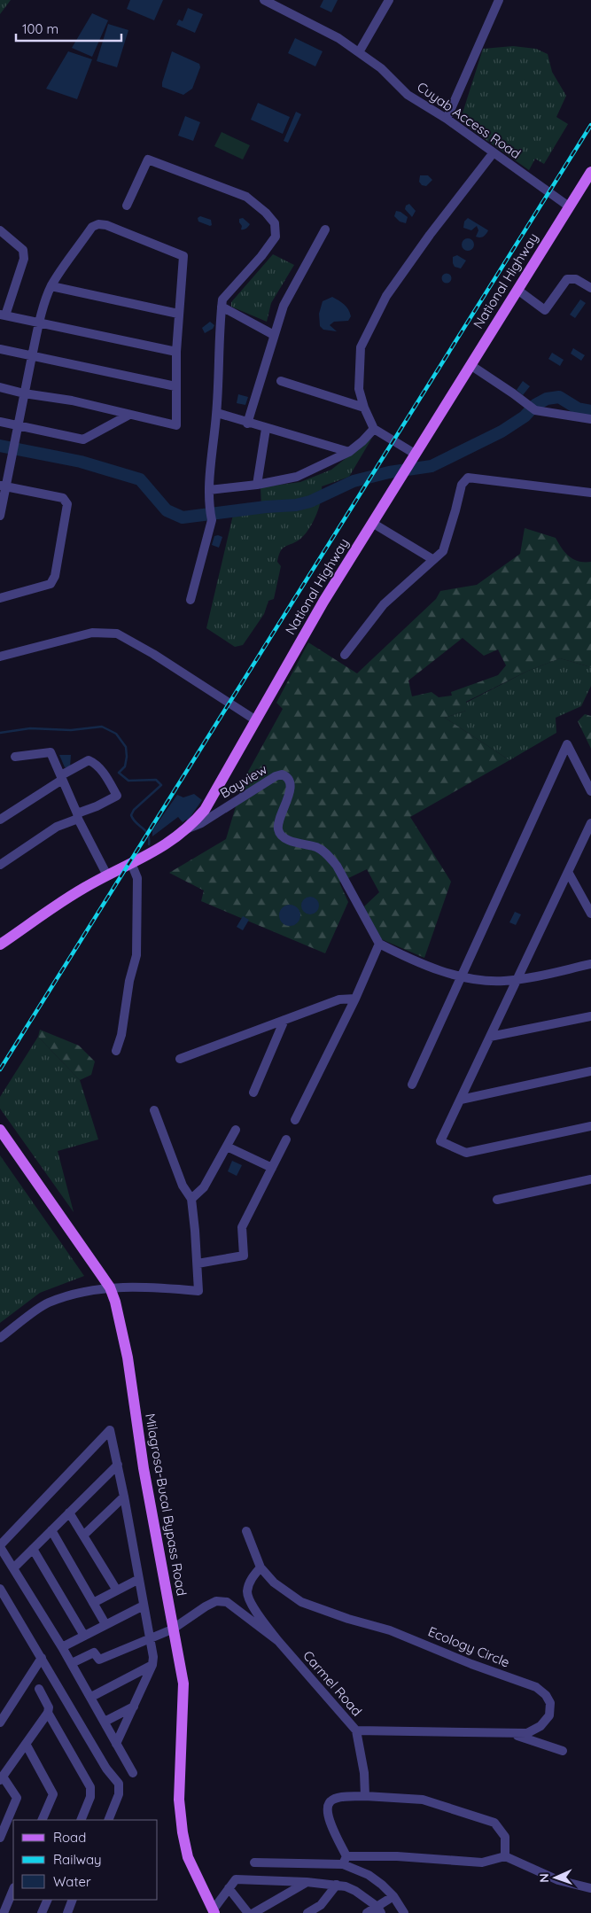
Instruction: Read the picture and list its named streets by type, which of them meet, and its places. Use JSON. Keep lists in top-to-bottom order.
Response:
{
  "streets": {
    "main road": ["National Highway", "Milagrosa-Bucal Bypass Road"],
    "street": [
      "Cuyab Access Road",
      "Bayview",
      "Ecology Circle",
      "Carmel Road"
    ]
  },
  "crossings": [
    ["Cuyab Access Road", "National Highway"],
    ["National Highway", "Bayview"],
    ["Milagrosa-Bucal Bypass Road", "Carmel Road"],
    ["Ecology Circle", "Carmel Road"]
  ],
  "legend": ["Road", "Railway", "Water"],
  "scale_bar": "100 m",
  "north": "left"
}
